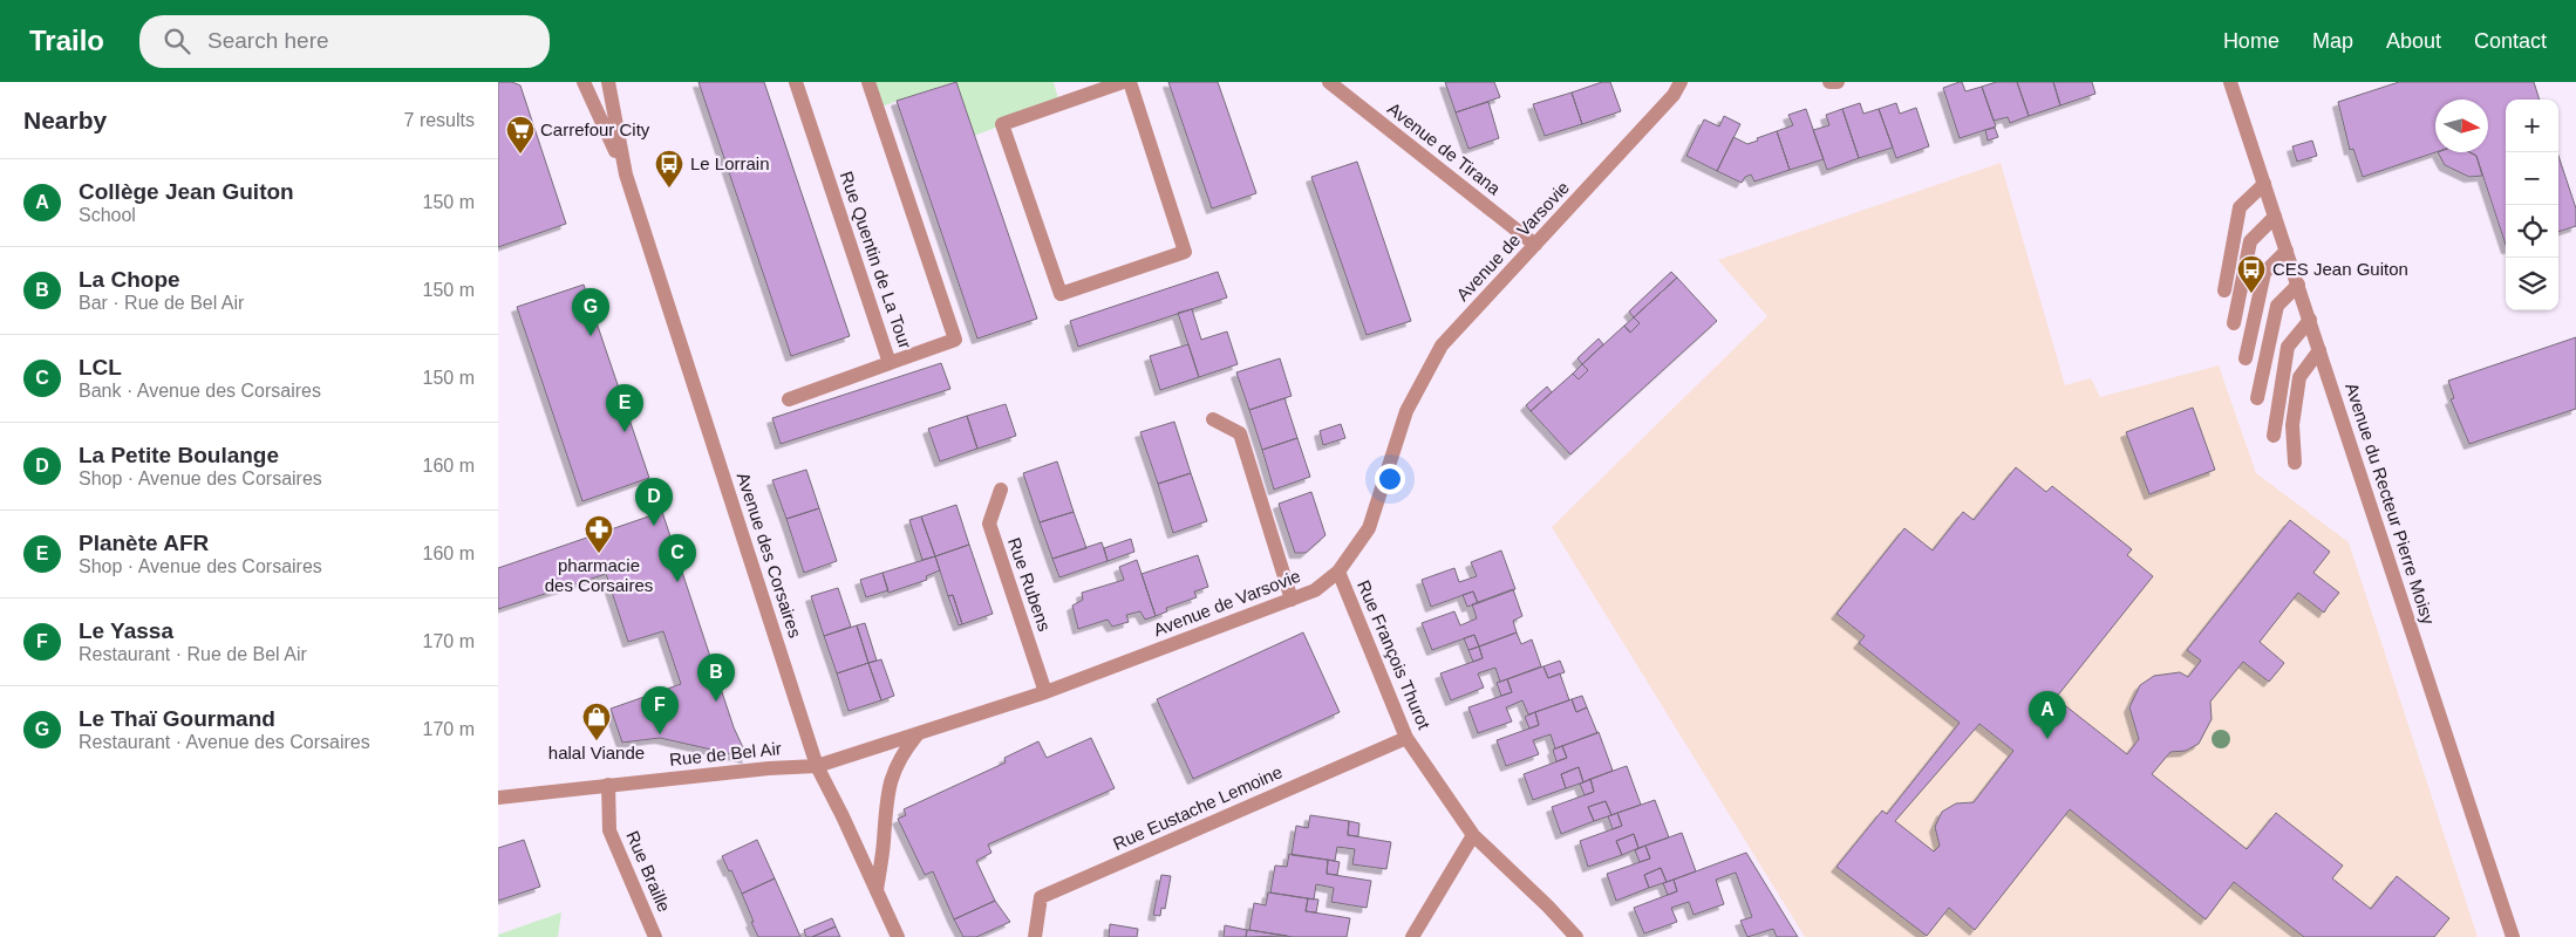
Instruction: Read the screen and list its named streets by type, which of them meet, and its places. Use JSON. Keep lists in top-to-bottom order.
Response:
{
  "streets": {
    "street": [
      "Avenue de Tirana",
      "Avenue de Varsovie",
      "Rue Quentin de La Tour",
      "Avenue du Recteur Pierre Moisy",
      "Avenue des Corsaires",
      "Rue Rubens",
      "Rue François Thurot",
      "Rue de Bel Air",
      "Rue Eustache Lemoine",
      "Rue Braille"
    ]
  },
  "crossings": [
    ["Avenue de Tirana", "Avenue de Varsovie"],
    ["Avenue de Varsovie", "Avenue des Corsaires"],
    ["Avenue de Varsovie", "Rue Rubens"],
    ["Avenue de Varsovie", "Rue François Thurot"],
    ["Avenue de Varsovie", "Rue de Bel Air"],
    ["Avenue des Corsaires", "Rue de Bel Air"],
    ["Rue François Thurot", "Rue Eustache Lemoine"],
    ["Rue de Bel Air", "Rue Braille"]
  ],
  "places": {
    "supermarket": ["Carrefour City"],
    "bus stop": ["Le Lorrain", "CES Jean Guiton"],
    "pharmacy": ["pharmacie des Corsaires"],
    "shop": ["halal Viande"]
  },
  "north": "right",
  "page": {
    "header": "Trailo",
    "search": "Search here",
    "nav": [
      "Home",
      "Map",
      "About",
      "Contact"
    ],
    "heading": ["Nearby", "7 results"],
    "map_buttons": ["+", "−"],
    "list": [
      {
        "mark": "A",
        "name": "Collège Jean Guiton",
        "note": "School",
        "value": "150 m"
      },
      {
        "mark": "B",
        "name": "La Chope",
        "note": "Bar · Rue de Bel Air",
        "value": "150 m"
      },
      {
        "mark": "C",
        "name": "LCL",
        "note": "Bank · Avenue des Corsaires",
        "value": "150 m"
      },
      {
        "mark": "D",
        "name": "La Petite Boulange",
        "note": "Shop · Avenue des Corsaires",
        "value": "160 m"
      },
      {
        "mark": "E",
        "name": "Planète AFR",
        "note": "Shop · Avenue des Corsaires",
        "value": "160 m"
      },
      {
        "mark": "F",
        "name": "Le Yassa",
        "note": "Restaurant · Rue de Bel Air",
        "value": "170 m"
      },
      {
        "mark": "G",
        "name": "Le Thaï Gourmand",
        "note": "Restaurant · Avenue des Corsaires",
        "value": "170 m"
      }
    ],
    "pins": [
      "G",
      "E",
      "D",
      "C",
      "B",
      "F",
      "A"
    ]
  }
}
